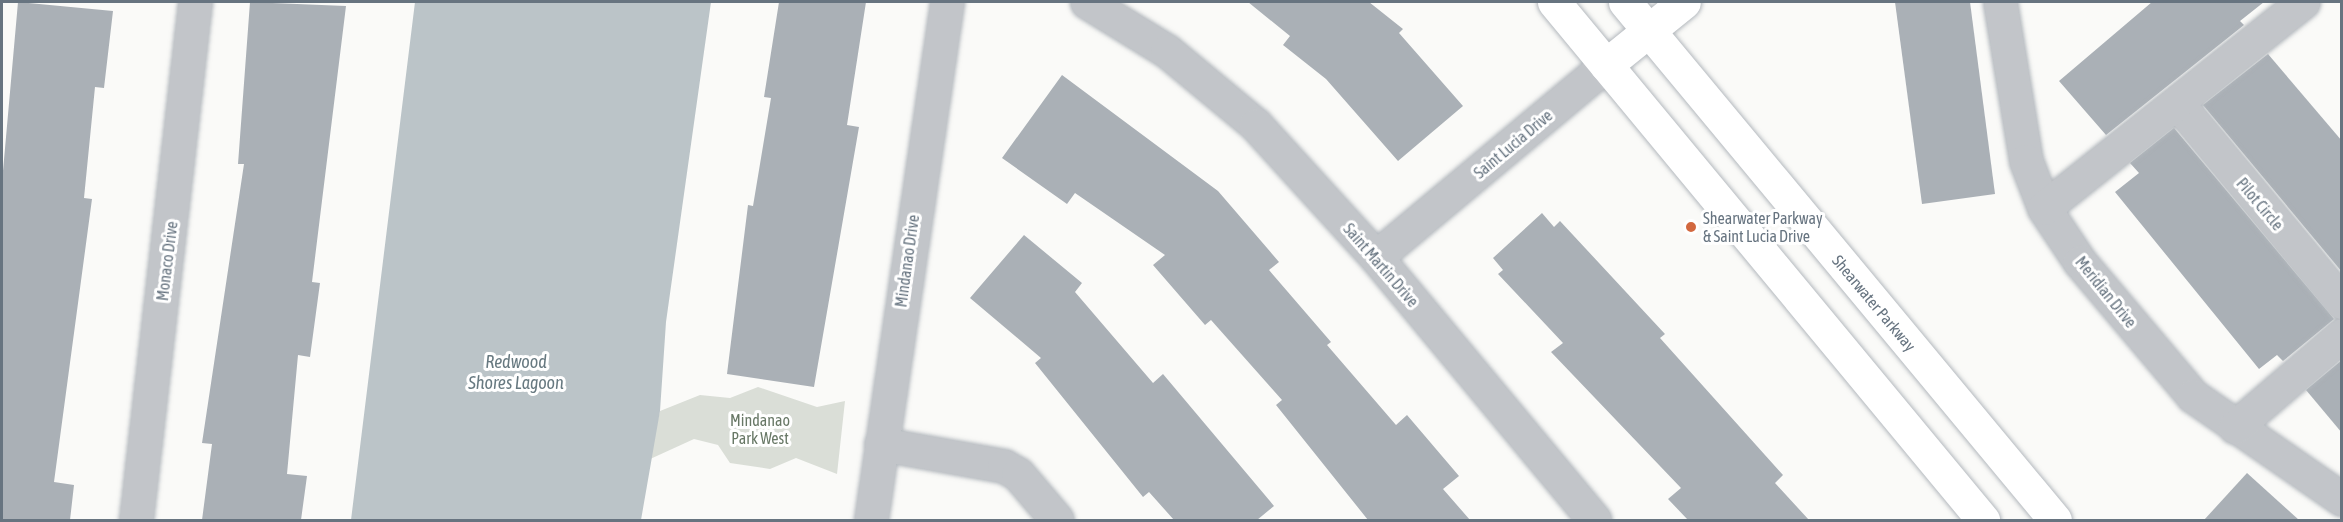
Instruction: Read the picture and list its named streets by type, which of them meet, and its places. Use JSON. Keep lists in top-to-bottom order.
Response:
{
  "streets": {
    "main road": ["Saint Lucia Drive", "Shearwater Parkway"],
    "street": [
      "Pilot Circle",
      "Monaco Drive",
      "Mindanao Drive",
      "Saint Martin Drive",
      "Meridian Drive"
    ]
  },
  "crossings": [
    ["Saint Lucia Drive", "Saint Martin Drive"],
    ["Saint Lucia Drive", "Shearwater Parkway"]
  ],
  "water": ["Redwood Shores Lagoon"],
  "parks": ["Mindanao Park West"],
  "places": ["Shearwater Parkway & Saint Lucia Drive"]
}
